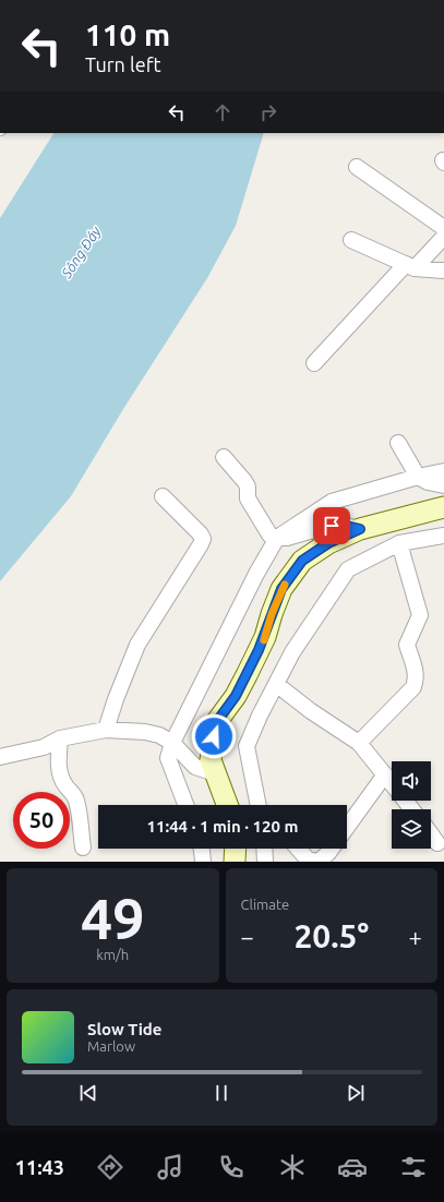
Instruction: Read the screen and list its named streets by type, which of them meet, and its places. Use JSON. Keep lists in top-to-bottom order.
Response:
{
  "water": ["Sông Đáy"],
  "page": {
    "turn": ["110 m", "Turn left"],
    "limit": "50",
    "trip": "11:44 · 1 min · 120 m",
    "tile": [
      ["49", "km/h"],
      "Climate"
    ],
    "heat": ["−", "20.5°", "+"],
    "song": ["Slow Tide", "Marlow"],
    "tabs": "11:43"
  }
}
